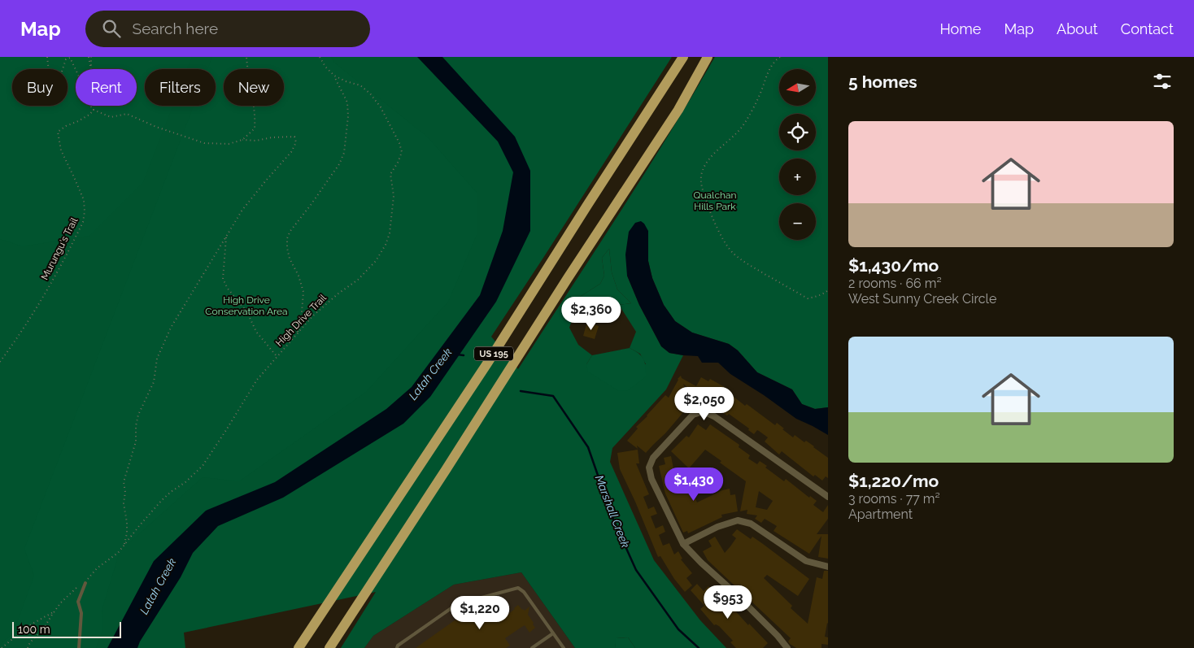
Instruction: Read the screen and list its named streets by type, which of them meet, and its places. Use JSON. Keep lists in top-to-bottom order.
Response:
{
  "streets": {
    "highway": ["US 195"],
    "path": ["Murungu's Trail", "High Drive Trail"]
  },
  "water": ["Latah Creek", "Marshall Creek"],
  "parks": ["Qualchan Hills Park", "High Drive Conservation Area"],
  "scale_bar": "100 m",
  "north": "left",
  "page": {
    "header": "Map",
    "search": "Search here",
    "nav": [
      "Home",
      "Map",
      "About",
      "Contact"
    ],
    "heading": "5 homes",
    "map_buttons": ["+", "−"],
    "chip": [
      "Buy",
      "Rent",
      "Filters",
      "New"
    ],
    "list": [
      {
        "name": "$1,430/mo",
        "note": "2 rooms · 66 m² · West Sunny Creek Circle"
      },
      {
        "name": "$1,220/mo",
        "note": "3 rooms · 77 m² · Apartment"
      }
    ],
    "price": [
      "$2,360",
      "$2,050",
      "$1,430",
      "$953",
      "$1,220"
    ],
    "scale": "100 m"
  }
}
